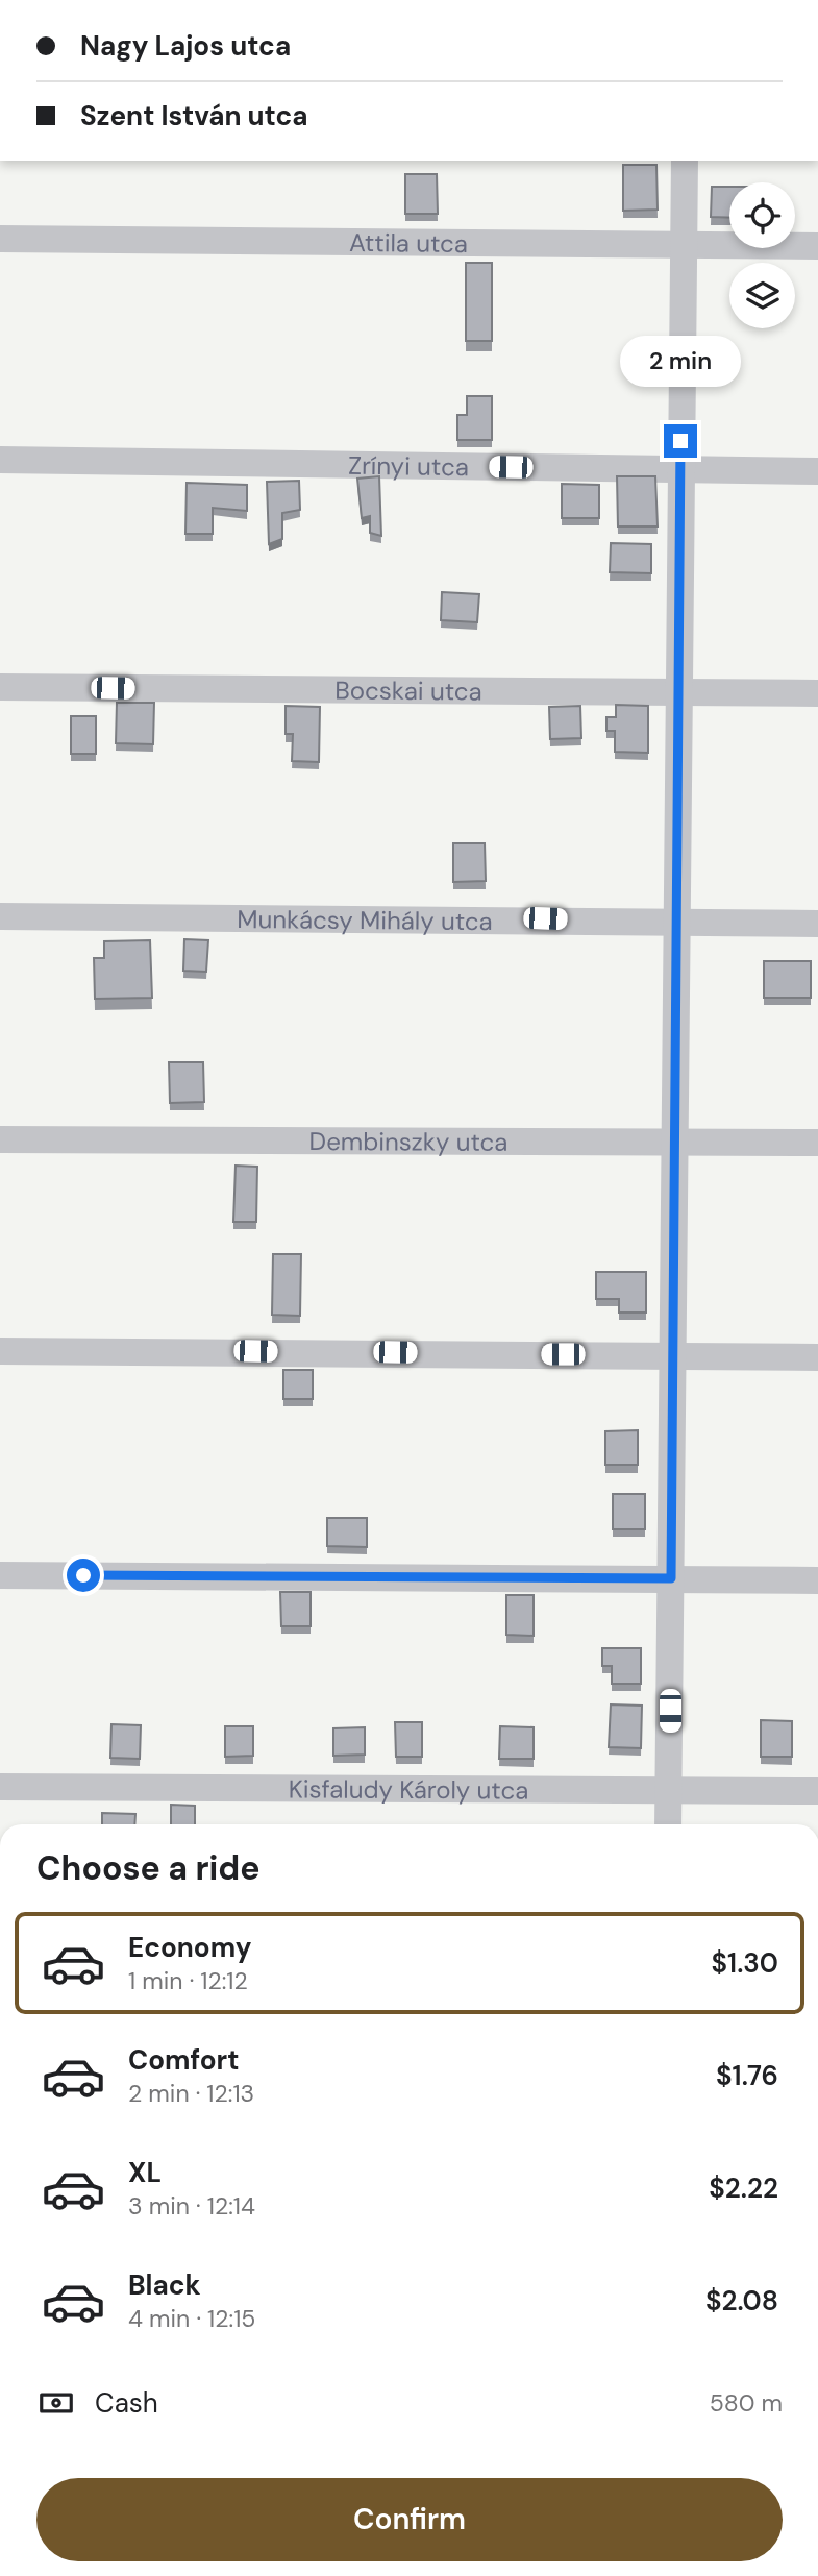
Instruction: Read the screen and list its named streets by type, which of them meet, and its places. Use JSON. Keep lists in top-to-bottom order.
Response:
{
  "streets": {
    "street": [
      "Attila utca",
      "Zrínyi utca",
      "Bocskai utca",
      "Munkácsy Mihály utca",
      "Dembinszky utca",
      "Kisfaludy Károly utca"
    ]
  },
  "page": {
    "banner": ["Nagy Lajos utca", "Szent István utca"],
    "bubble": "2 min",
    "heading": "Choose a ride",
    "list": [
      {
        "name": "Economy",
        "note": "1 min · 12:12",
        "value": "$1.30"
      },
      {
        "name": "Comfort",
        "note": "2 min · 12:13",
        "value": "$1.76"
      },
      {
        "name": "XL",
        "note": "3 min · 12:14",
        "value": "$2.22"
      },
      {
        "name": "Black",
        "note": "4 min · 12:15",
        "value": "$2.08"
      }
    ],
    "pay": ["Cash", "580 m"],
    "buttons": "Confirm"
  }
}
